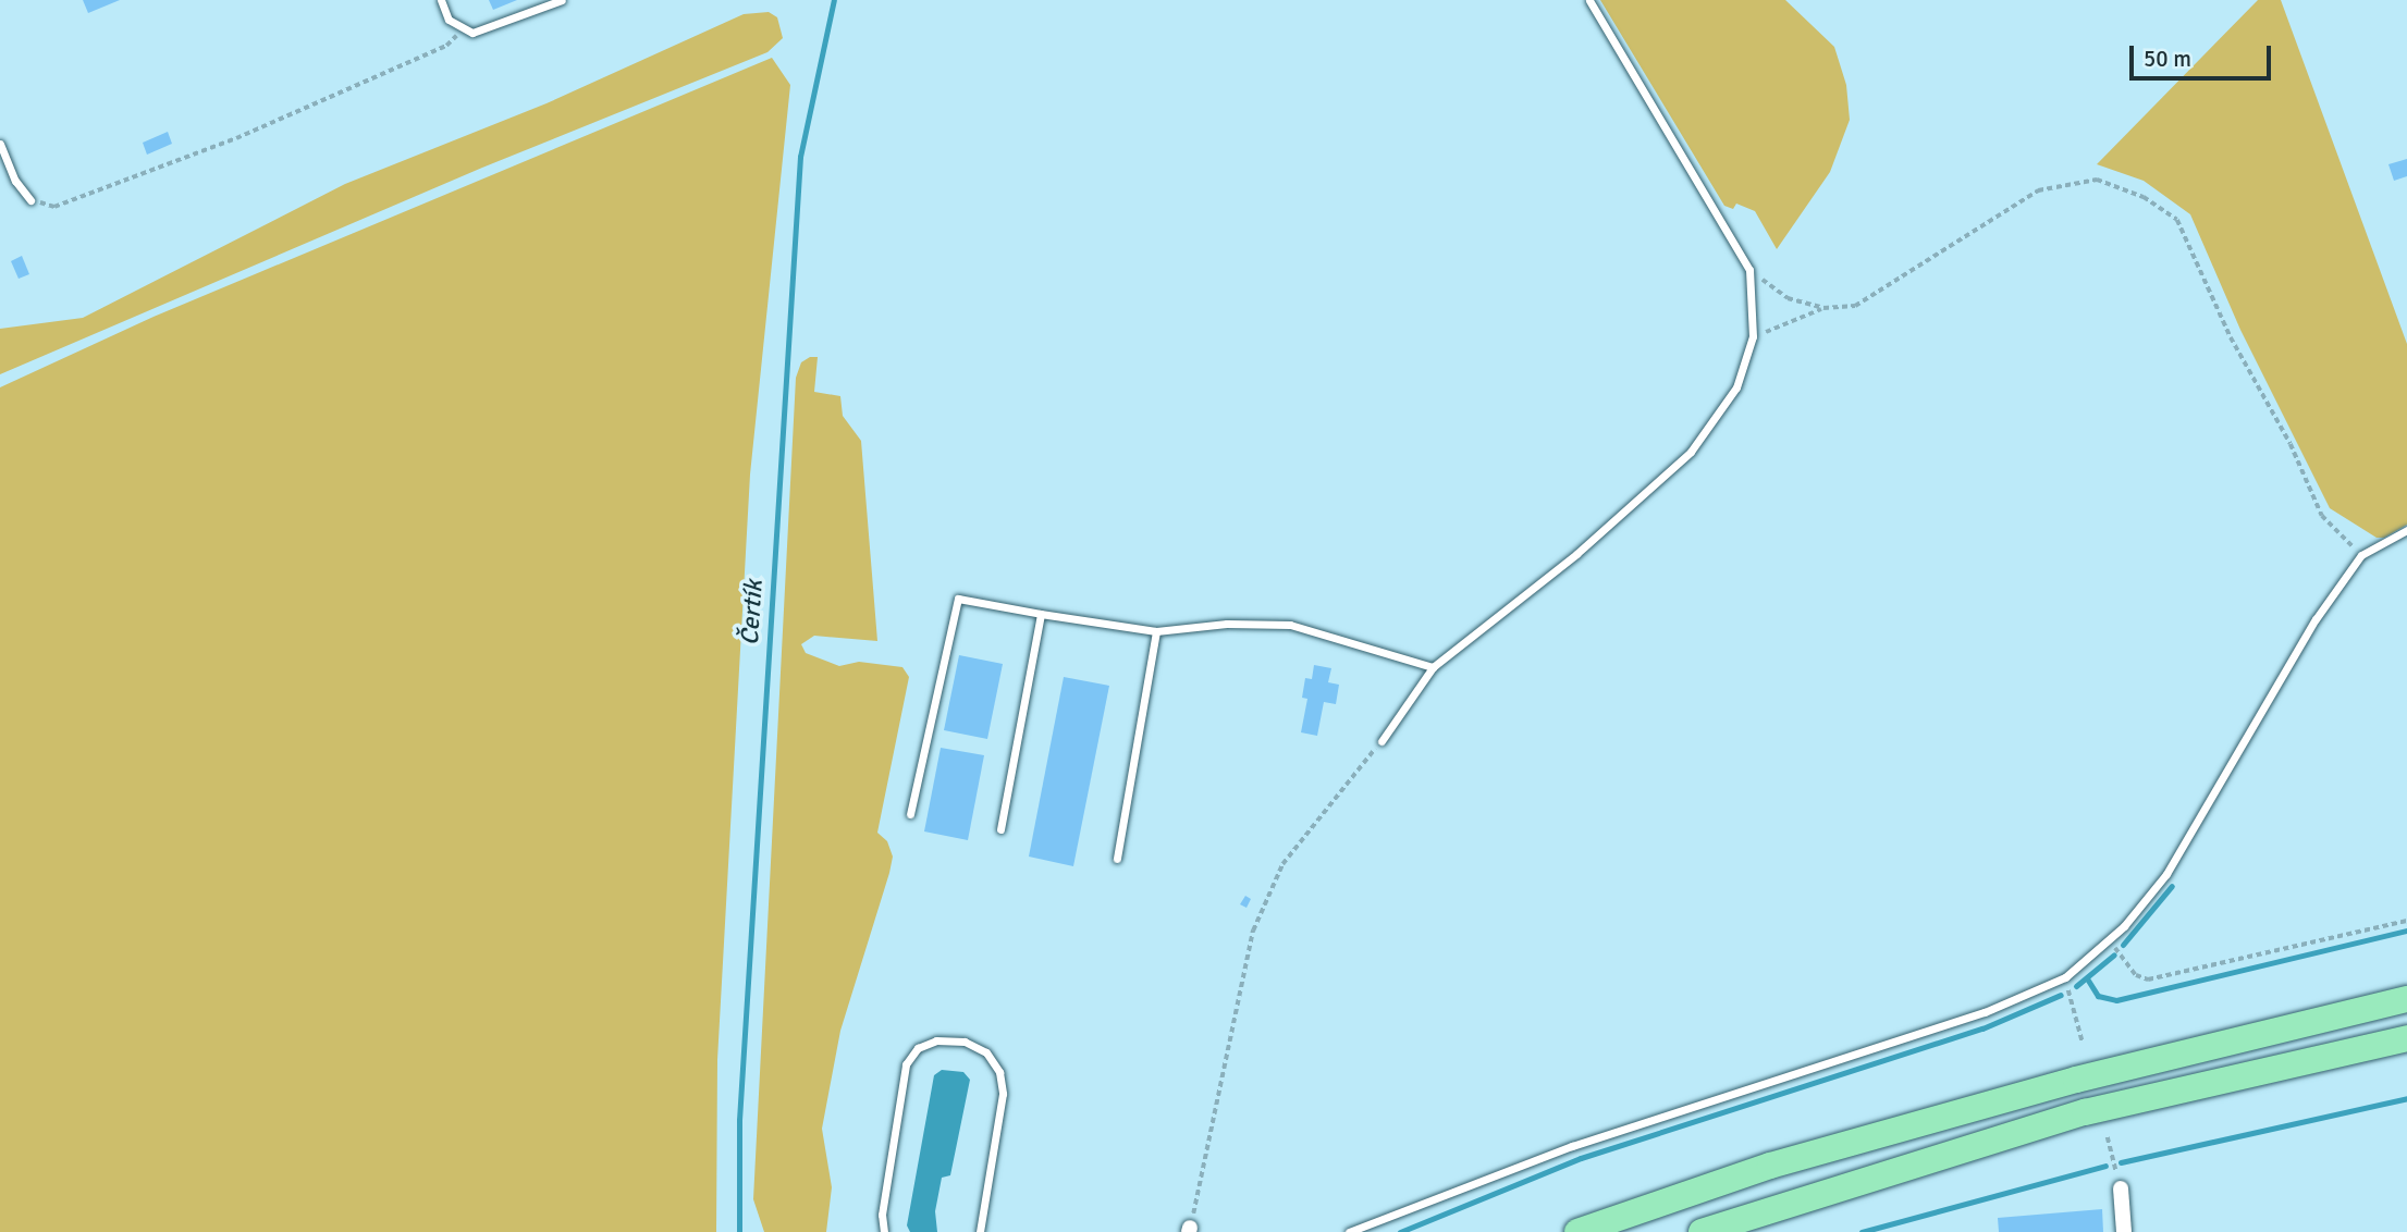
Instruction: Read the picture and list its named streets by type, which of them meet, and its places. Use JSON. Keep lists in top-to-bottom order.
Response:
{
  "water": ["Čertík"],
  "scale_bar": "50 m"
}
